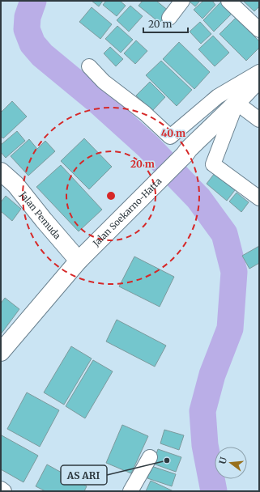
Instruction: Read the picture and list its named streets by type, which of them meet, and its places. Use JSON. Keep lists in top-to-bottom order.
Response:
{
  "streets": {
    "main road": ["Jalan Soekarno-Hatta", "Jalan Pemuda"]
  },
  "crossings": [
    ["Jalan Soekarno-Hatta", "Jalan Pemuda"]
  ],
  "places": ["AS ARI"],
  "scale_bar": "20 m",
  "north": "left",
  "rings": ["40 m", "20 m"]
}
